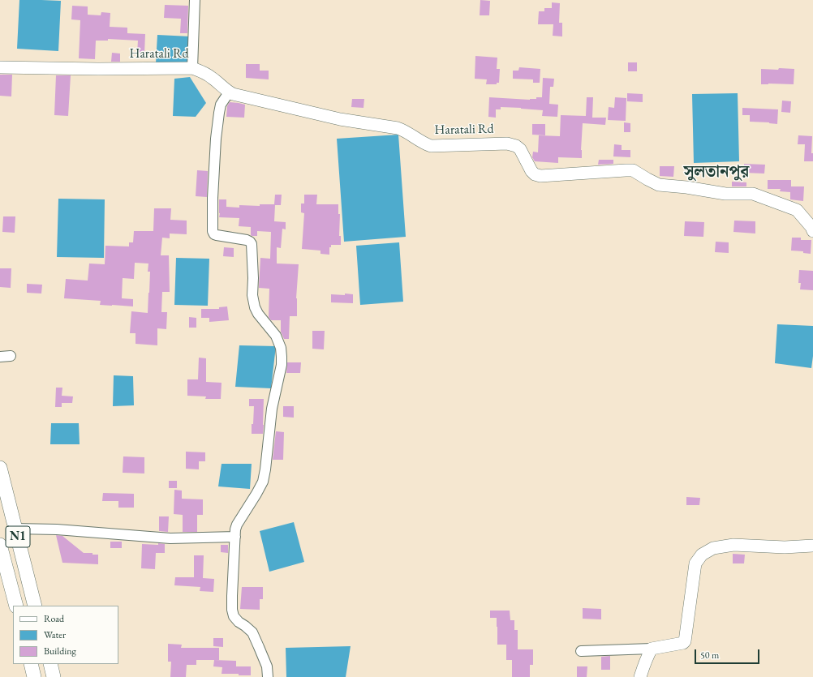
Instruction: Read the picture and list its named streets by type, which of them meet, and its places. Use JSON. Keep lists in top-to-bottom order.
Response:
{
  "streets": {
    "highway": ["N1"],
    "main road": ["Haratali Rd"]
  },
  "districts": ["সুলতানপুর"],
  "legend": ["Road", "Water", "Building"],
  "scale_bar": "50 m"
}
